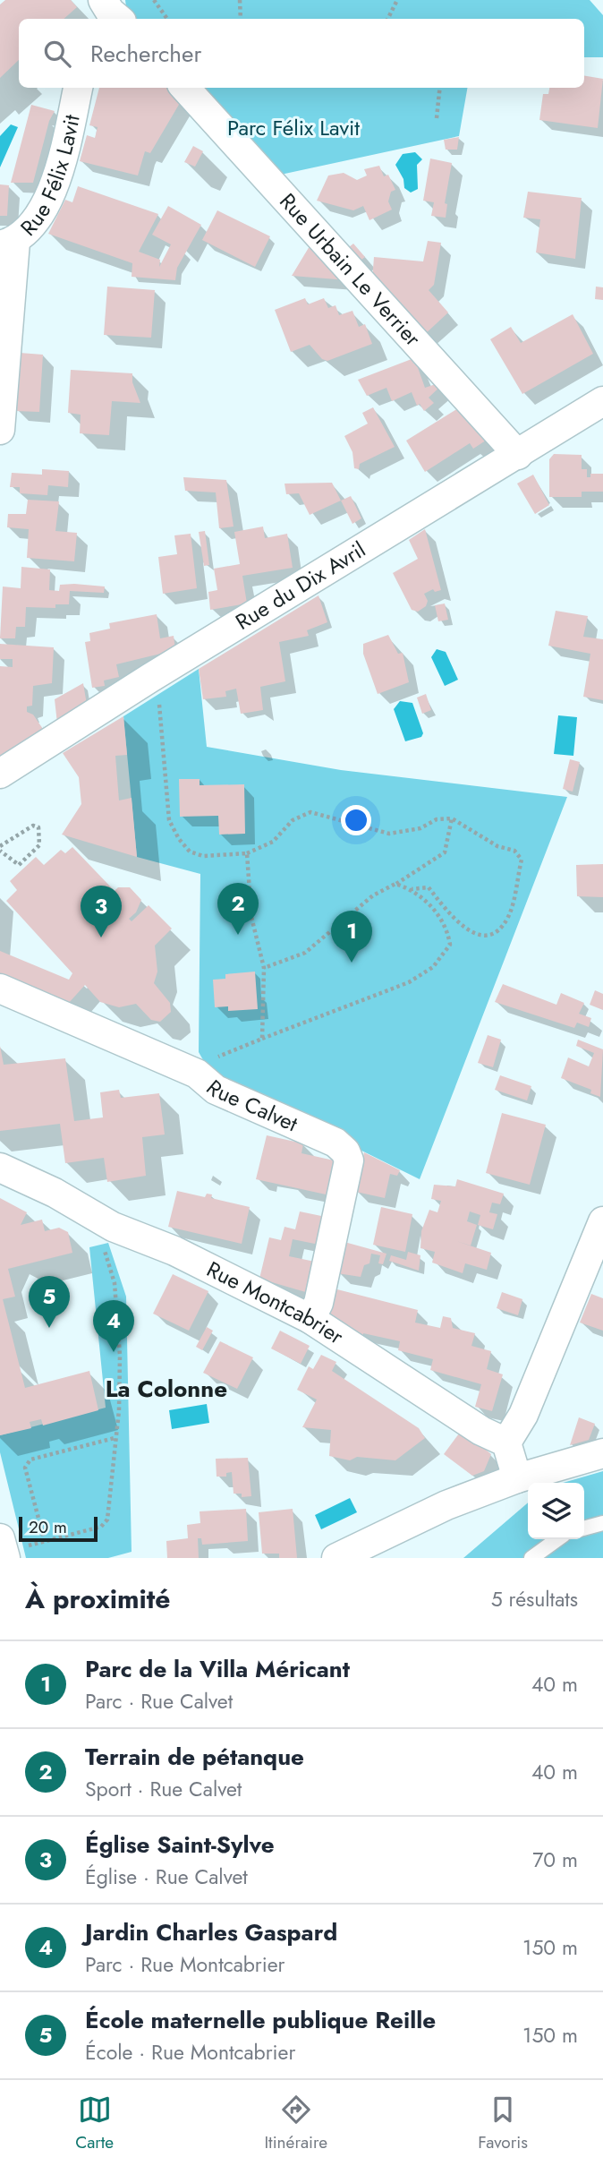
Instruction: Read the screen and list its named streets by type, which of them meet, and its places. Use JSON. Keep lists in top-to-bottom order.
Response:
{
  "streets": {
    "street": [
      "Rue Félix Lavit",
      "Rue Urbain Le Verrier",
      "Rue du Dix Avril",
      "Rue Calvet",
      "Rue Montcabrier"
    ]
  },
  "crossings": [
    ["Rue Urbain Le Verrier", "Rue du Dix Avril"],
    ["Rue Calvet", "Rue Montcabrier"]
  ],
  "districts": ["La Colonne"],
  "parks": ["Parc Félix Lavit"],
  "scale_bar": "20 m",
  "page": {
    "search": "Rechercher",
    "pins": [
      "2",
      "3",
      "1",
      "5",
      "4"
    ],
    "scale": "20 m",
    "heading": ["À proximité", "5 résultats"],
    "list": [
      {
        "mark": "1",
        "name": "Parc de la Villa Méricant",
        "note": "Parc · Rue Calvet",
        "value": "40 m"
      },
      {
        "mark": "2",
        "name": "Terrain de pétanque",
        "note": "Sport · Rue Calvet",
        "value": "40 m"
      },
      {
        "mark": "3",
        "name": "Église Saint-Sylve",
        "note": "Église · Rue Calvet",
        "value": "70 m"
      },
      {
        "mark": "4",
        "name": "Jardin Charles Gaspard",
        "note": "Parc · Rue Montcabrier",
        "value": "150 m"
      },
      {
        "mark": "5",
        "name": "École maternelle publique Reille",
        "note": "École · Rue Montcabrier",
        "value": "150 m"
      }
    ],
    "nav": ["Carte", "Itinéraire", "Favoris"]
  }
}
